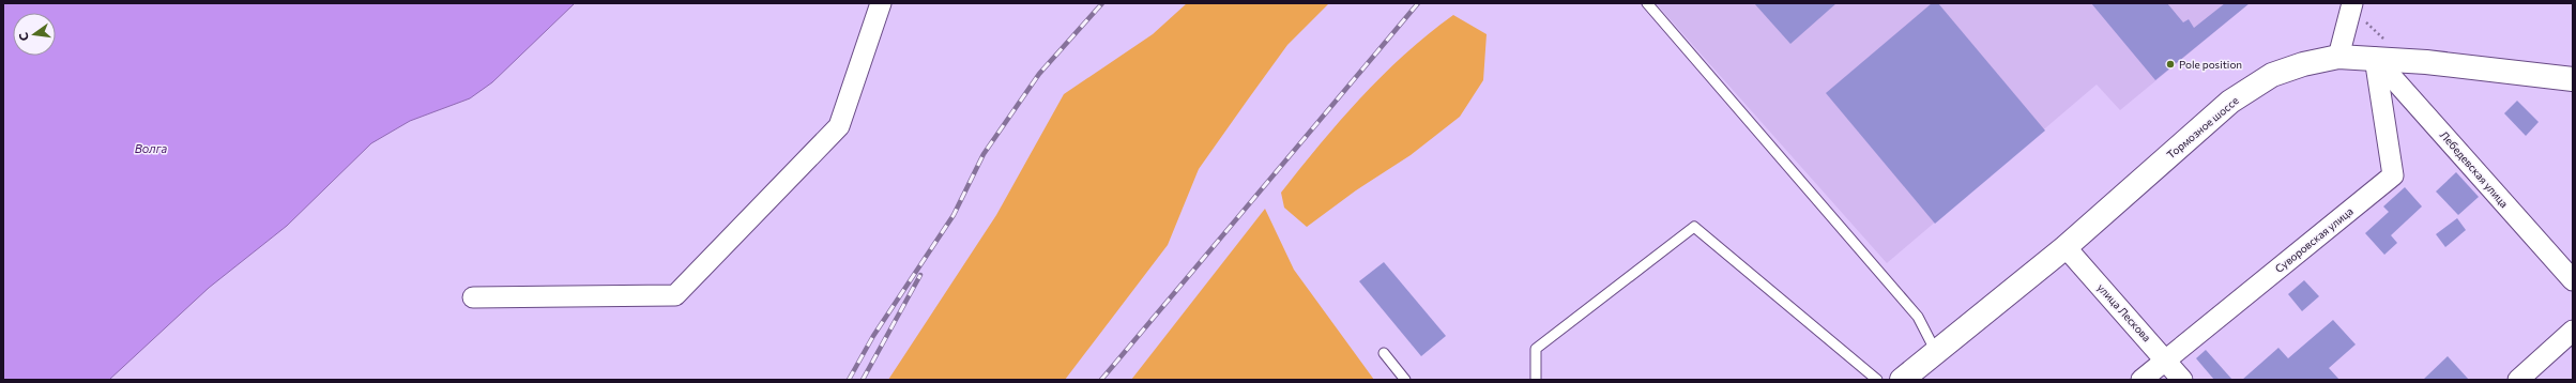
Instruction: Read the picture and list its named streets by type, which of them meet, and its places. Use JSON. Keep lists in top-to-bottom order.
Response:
{
  "streets": {
    "street": [
      "Тормозное шоссе",
      "Лебедевская улица",
      "Суворовская улица",
      "улица Лескова"
    ]
  },
  "crossings": [
    ["Тормозное шоссе", "Лебедевская улица"],
    ["Тормозное шоссе", "Суворовская улица"],
    ["Тормозное шоссе", "улица Лескова"],
    ["Лебедевская улица", "Суворовская улица"],
    ["Суворовская улица", "улица Лескова"]
  ],
  "water": ["Волга"],
  "places": ["Pole position"],
  "north": "left"
}
